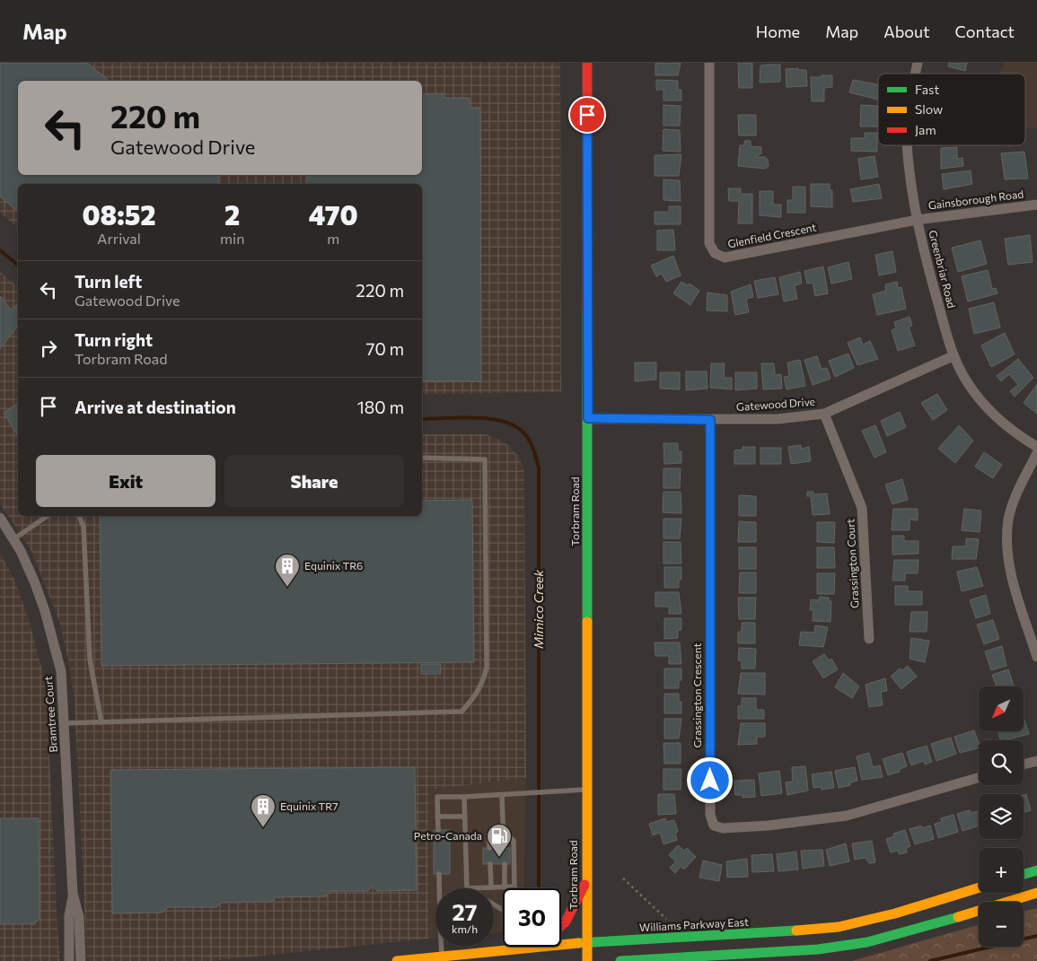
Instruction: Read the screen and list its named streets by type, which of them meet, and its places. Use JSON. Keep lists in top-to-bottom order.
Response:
{
  "streets": {
    "main road": ["Torbram Road", "Williams Parkway East"],
    "street": [
      "Gainsborough Road",
      "Glenfield Crescent",
      "Greenbriar Road",
      "Gatewood Drive",
      "Grassington Court",
      "Grassington Crescent",
      "Bramtree Court"
    ]
  },
  "crossings": [
    ["Gainsborough Road", "Glenfield Crescent"],
    ["Gainsborough Road", "Greenbriar Road"],
    ["Glenfield Crescent", "Greenbriar Road"],
    ["Greenbriar Road", "Gatewood Drive"],
    ["Gatewood Drive", "Torbram Road"],
    ["Gatewood Drive", "Grassington Court"],
    ["Gatewood Drive", "Grassington Crescent"],
    ["Torbram Road", "Williams Parkway East"]
  ],
  "water": ["Mimico Creek"],
  "places": {
    "building": ["Equinix TR6", "Equinix TR7"],
    "fuel station": ["Petro-Canada"]
  },
  "legend": ["Fast", "Slow", "Jam"],
  "north": "bottom left",
  "page": {
    "header": "Map",
    "nav": [
      "Home",
      "Map",
      "About",
      "Contact"
    ],
    "turn": ["220 m", "Gatewood Drive"],
    "eta": [
      "08:52",
      "Arrival",
      "2",
      "min",
      "470",
      "m"
    ],
    "list": [
      {
        "name": "Turn left",
        "note": "Gatewood Drive",
        "value": "220 m"
      },
      {
        "name": "Turn right",
        "note": "Torbram Road",
        "value": "70 m"
      },
      {
        "name": "Arrive at destination",
        "value": "180 m"
      }
    ],
    "buttons": ["Exit", "Share"],
    "map_buttons": ["+", "−"],
    "speed": "27 km/h",
    "limit": "30"
  }
}
